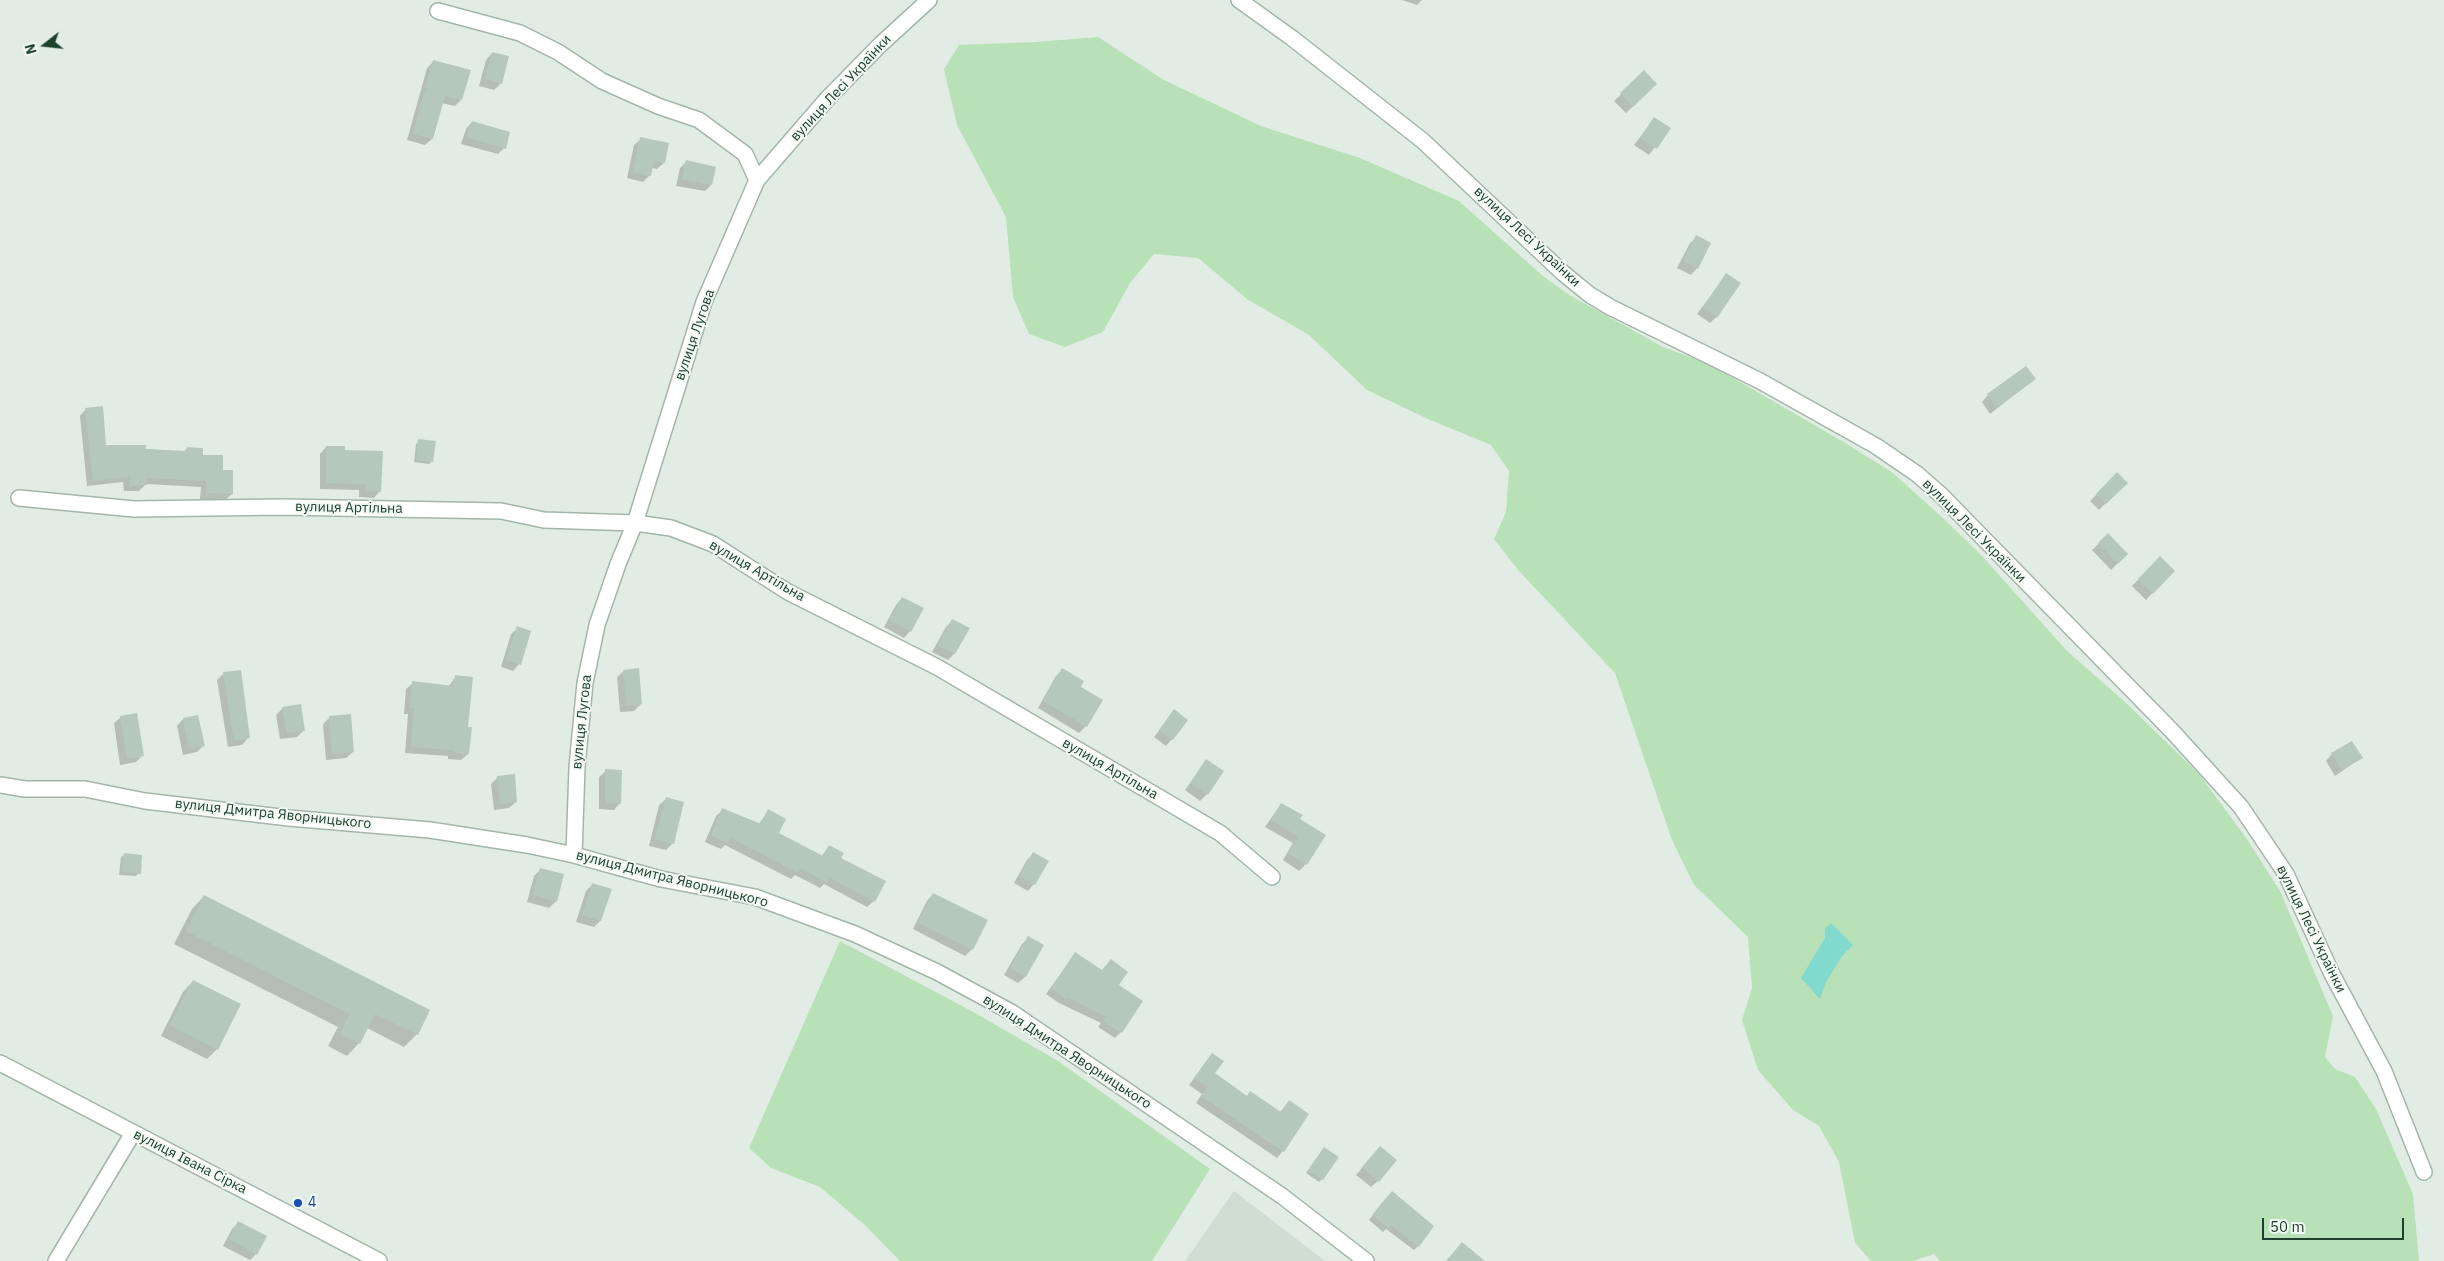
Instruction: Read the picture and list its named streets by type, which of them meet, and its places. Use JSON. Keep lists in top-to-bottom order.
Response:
{
  "streets": {
    "street": [
      "вулиця Лесі Українки",
      "вулиця Лугова",
      "вулиця Артільна",
      "вулиця Дмитра Яворницького",
      "вулиця Івана Сірка"
    ]
  },
  "crossings": [
    ["вулиця Лесі Українки", "вулиця Лугова"],
    ["вулиця Лугова", "вулиця Артільна"],
    ["вулиця Лугова", "вулиця Дмитра Яворницького"]
  ],
  "places": ["4"],
  "scale_bar": "50 m",
  "north": "left"
}
